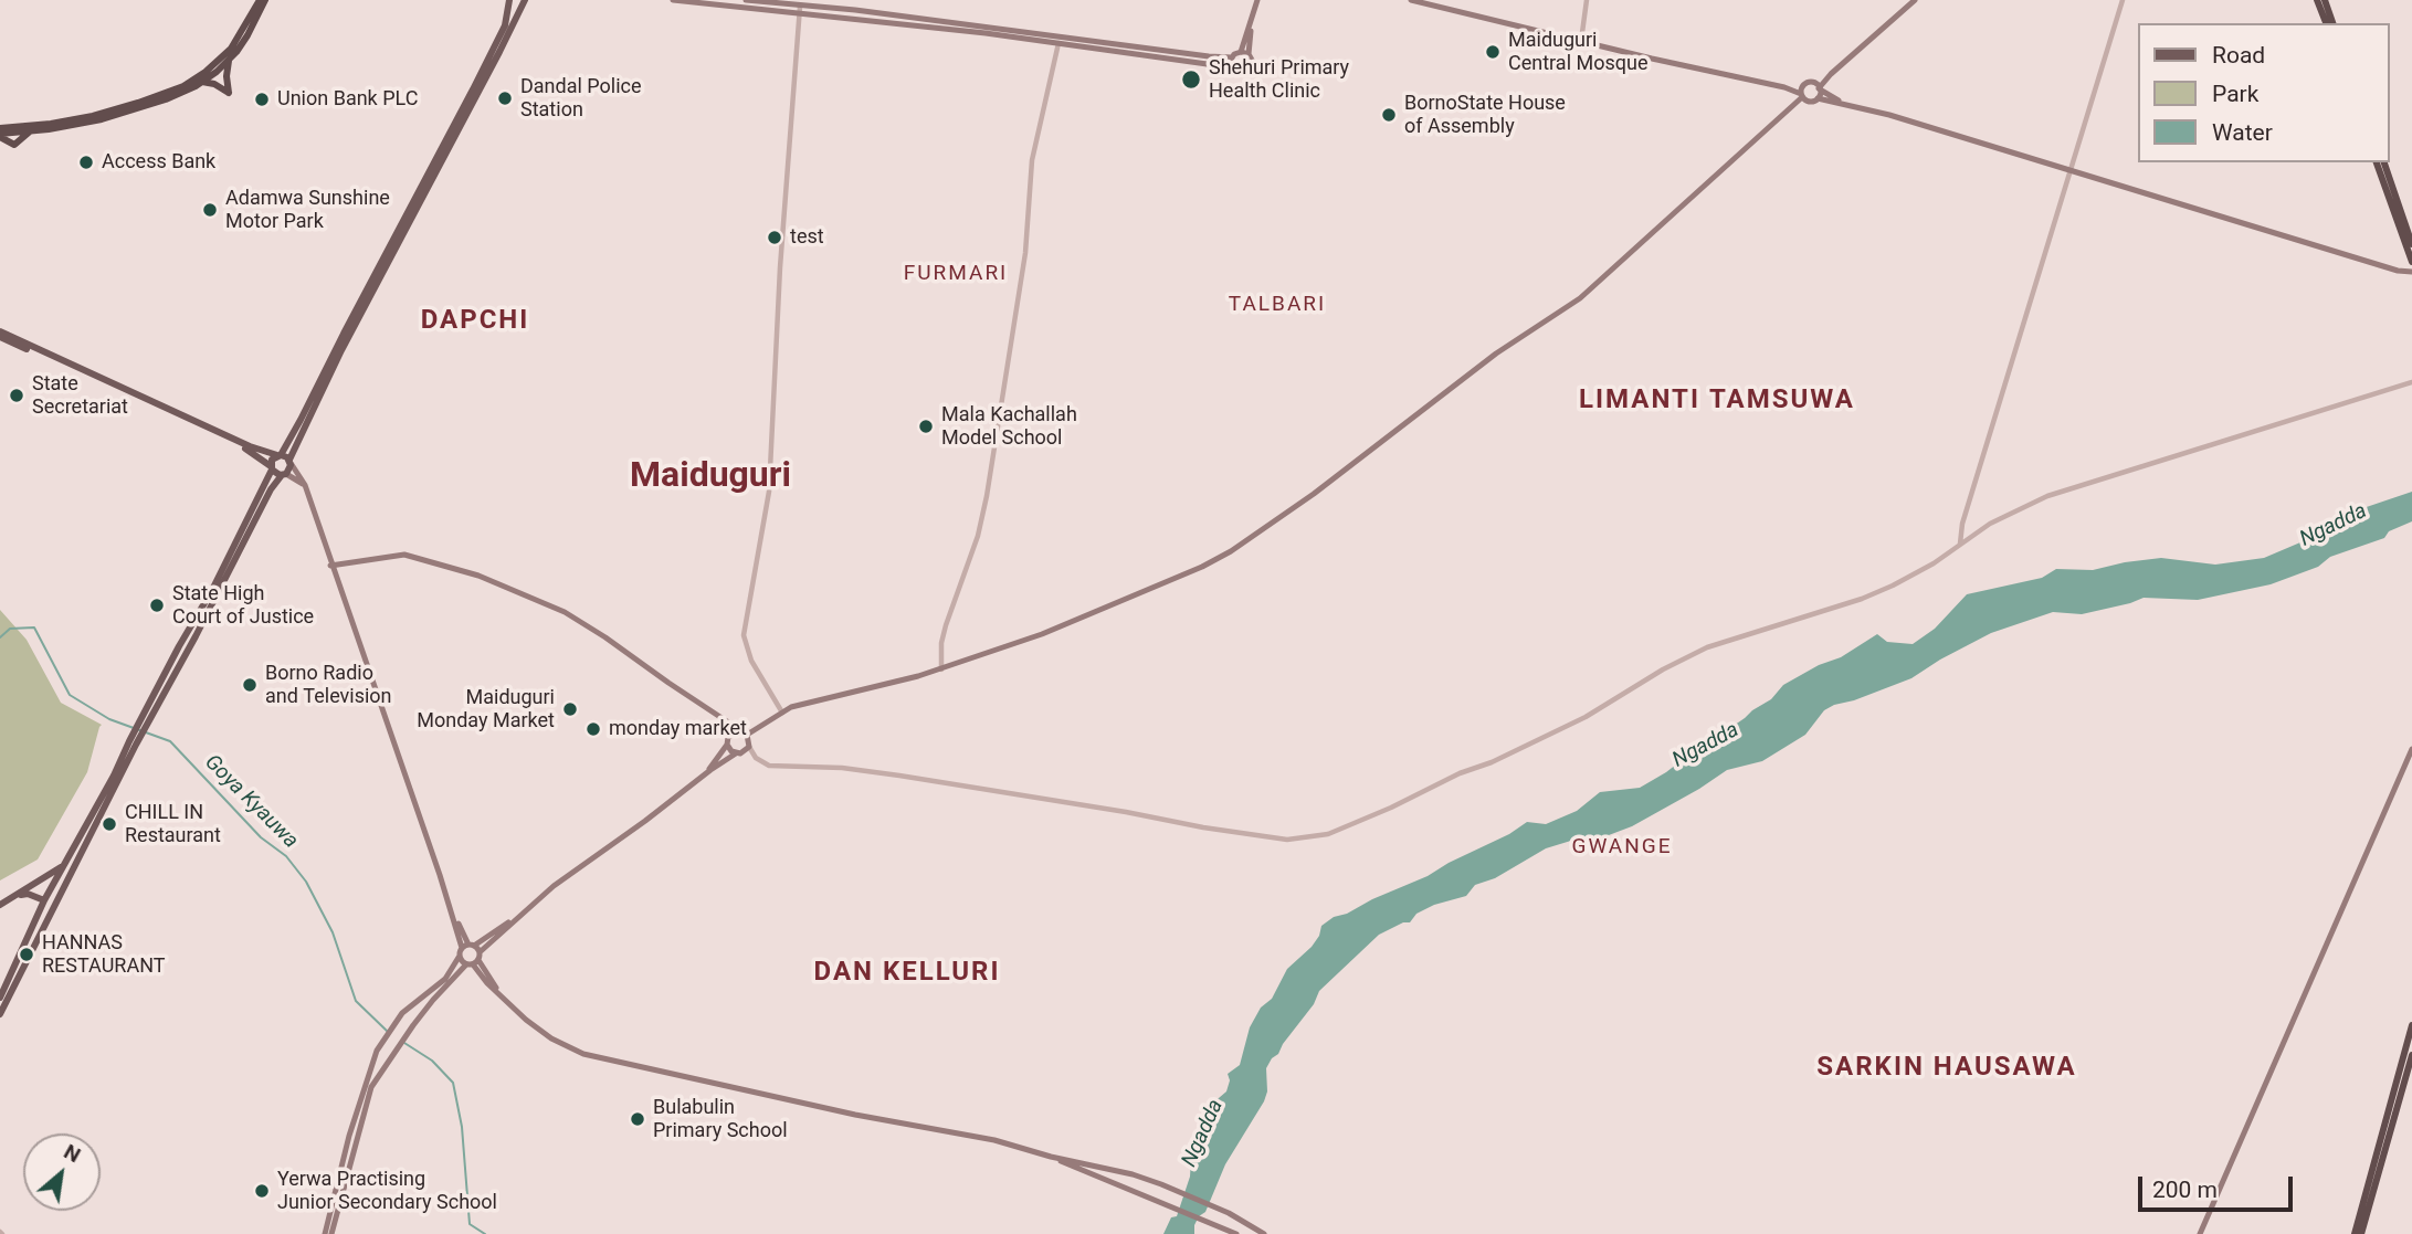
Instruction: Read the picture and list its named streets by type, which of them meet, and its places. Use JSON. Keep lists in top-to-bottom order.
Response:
{
  "districts": [
    "FURMARI",
    "TALBARI",
    "DAPCHI",
    "LIMANTI TAMSUWA",
    "Maiduguri",
    "GWANGE",
    "DAN KELLURI",
    "SARKIN HAUSAWA"
  ],
  "water": ["Ngadda", "Goya Kyauwa"],
  "places": [
    "Maiduguri Central Mosque",
    "Shehuri Primary Health Clinic",
    "Dandal Police Station",
    "Union Bank PLC",
    "BornoState House of Assembly",
    "Access Bank",
    "Adamwa Sunshine Motor Park",
    "test",
    "State Secretariat",
    "Mala Kachallah Model School",
    "State High Court of Justice",
    "Borno Radio and Television",
    "Maiduguri Monday Market",
    "monday market",
    "CHILL IN Restaurant",
    "HANNAS RESTAURANT",
    "Bulabulin Primary School",
    "Yerwa Practising Junior Secondary School"
  ],
  "legend": ["Road", "Park", "Water"],
  "scale_bar": "200 m",
  "north": "top right"
}
